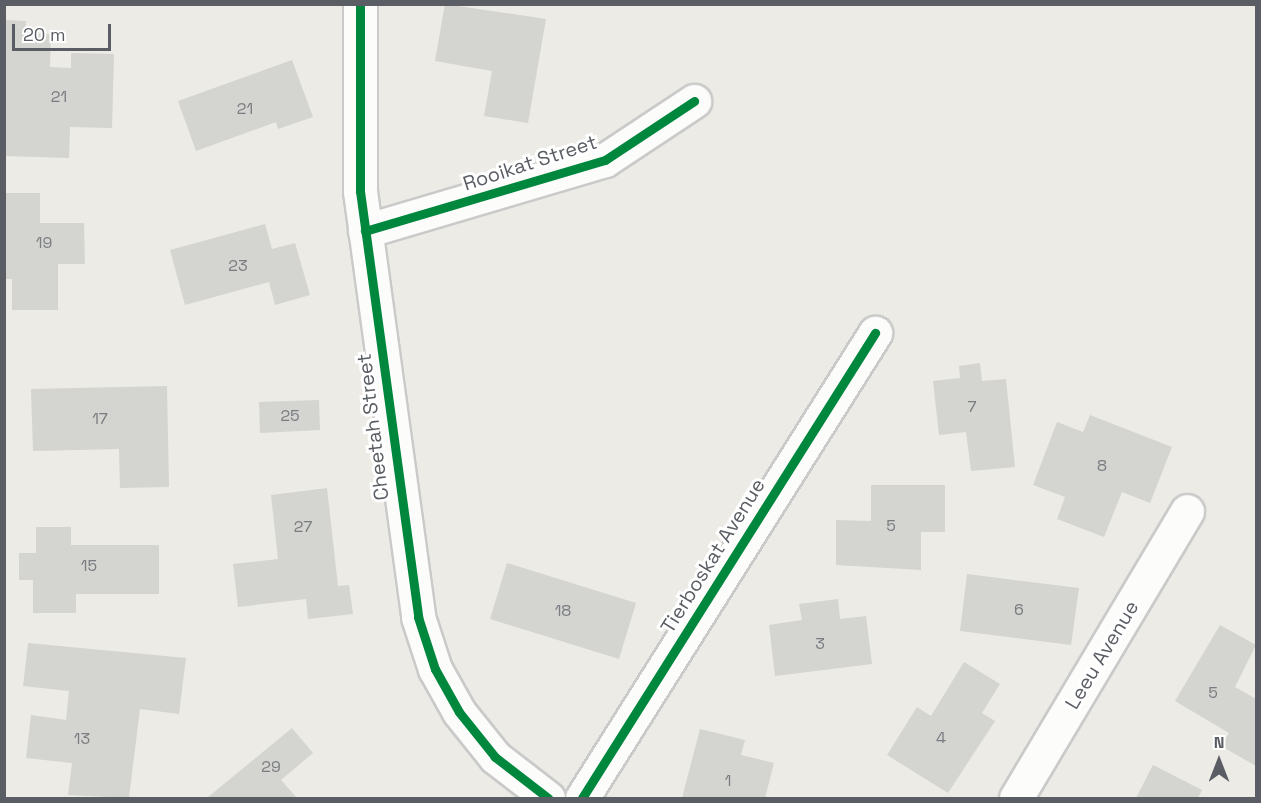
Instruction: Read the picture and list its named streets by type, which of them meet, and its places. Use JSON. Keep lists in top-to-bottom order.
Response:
{
  "streets": {
    "street": [
      "Rooikat Street",
      "Cheetah Street",
      "Tierboskat Avenue",
      "Leeu Avenue"
    ]
  },
  "crossings": [
    ["Rooikat Street", "Cheetah Street"]
  ],
  "house_numbers": [
    "21",
    "21",
    "19",
    "23",
    "7",
    "25",
    "17",
    "8",
    "5",
    "27",
    "15",
    "6",
    "18",
    "3",
    "5",
    "4",
    "13",
    "29",
    "1"
  ],
  "scale_bar": "20 m",
  "north": "top"
}
